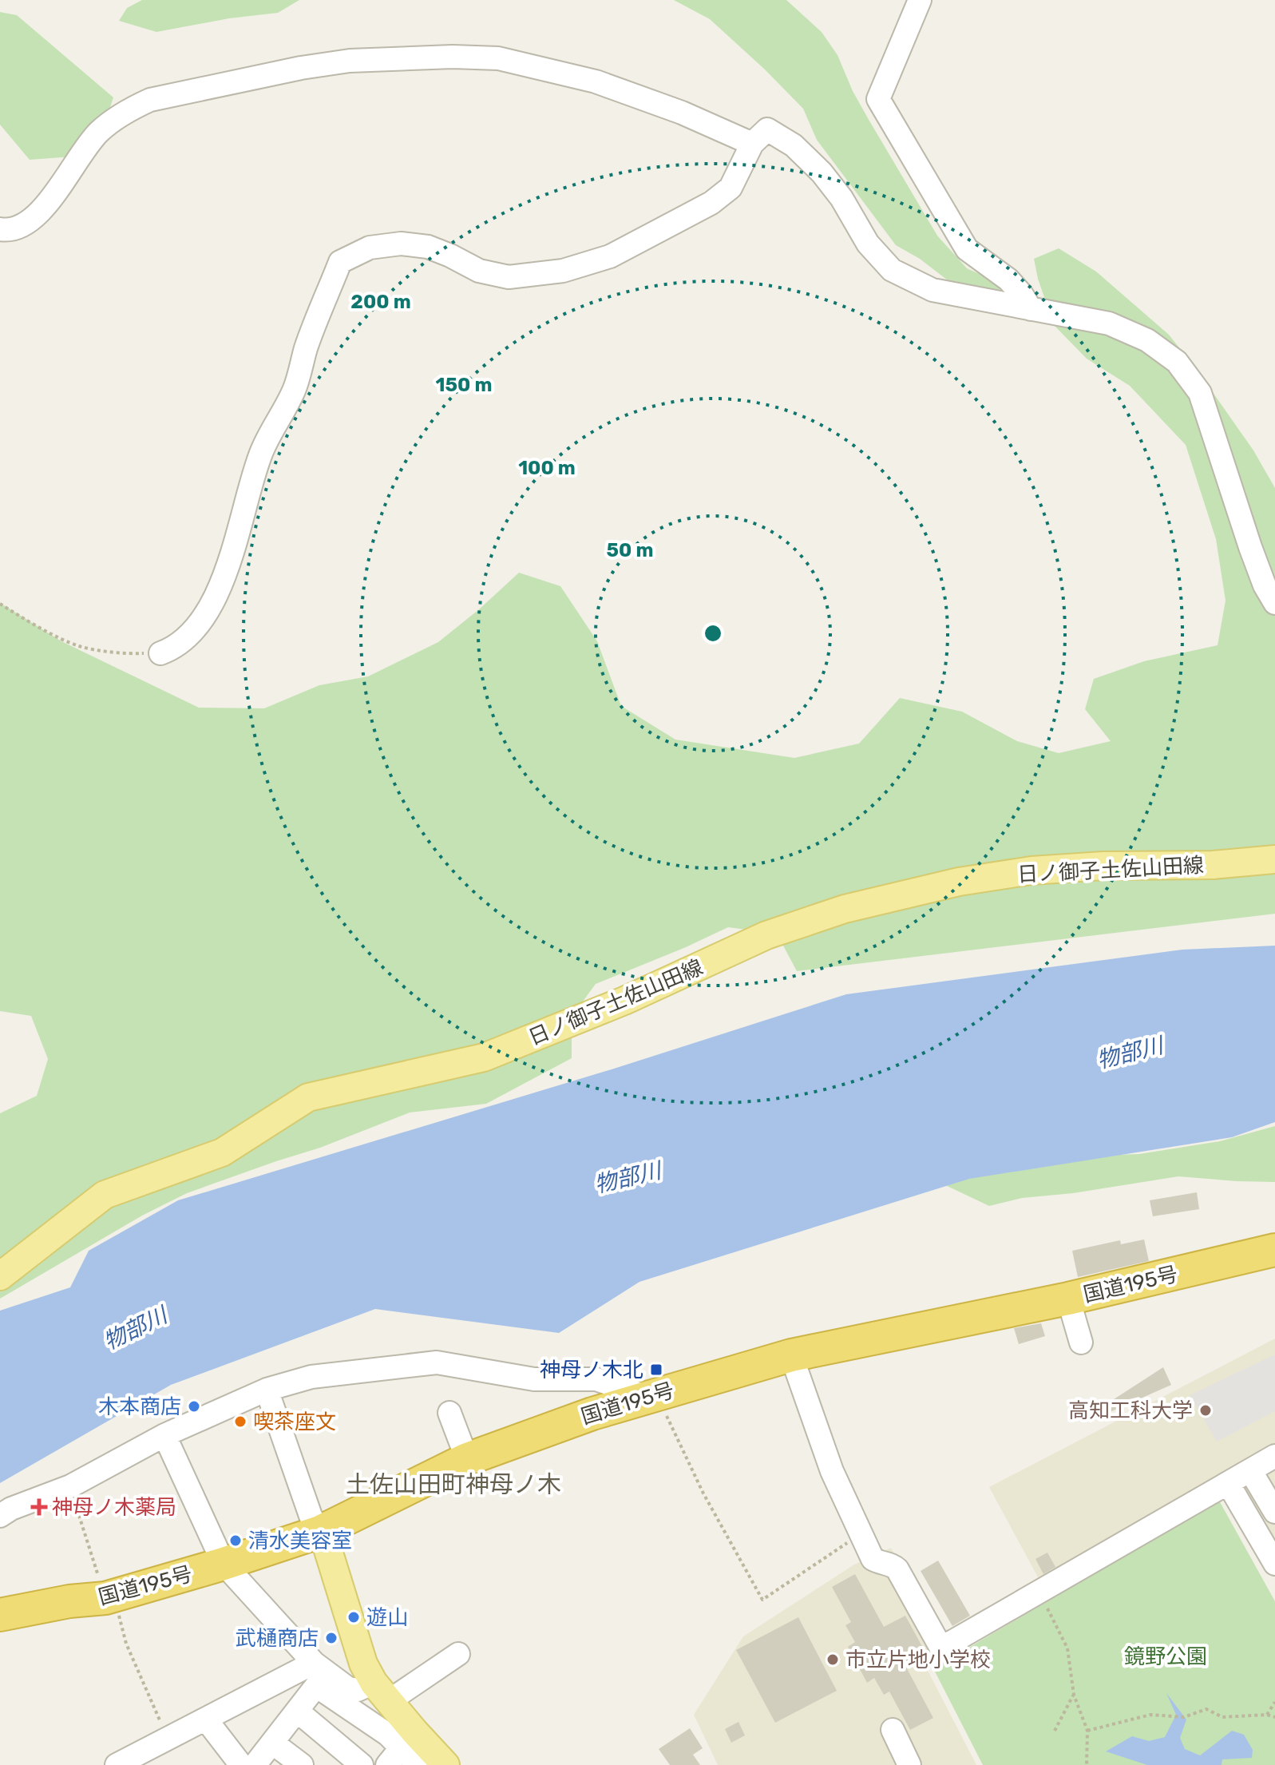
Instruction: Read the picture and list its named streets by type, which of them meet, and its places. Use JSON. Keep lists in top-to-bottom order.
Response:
{
  "streets": {
    "highway": ["国道195号"],
    "main road": ["日ノ御子土佐山田線"]
  },
  "districts": ["土佐山田町神母ノ木"],
  "water": ["物部川"],
  "parks": ["鏡野公園"],
  "places": {
    "transit": ["神母ノ木北"],
    "other": [
      "木本商店",
      "高知工科大学",
      "喫茶座文",
      "清水美容室",
      "遊山",
      "武樋商店",
      "市立片地小学校"
    ],
    "health": ["神母ノ木薬局"]
  },
  "rings": [
    "200 m",
    "150 m",
    "100 m",
    "50 m"
  ]
}
